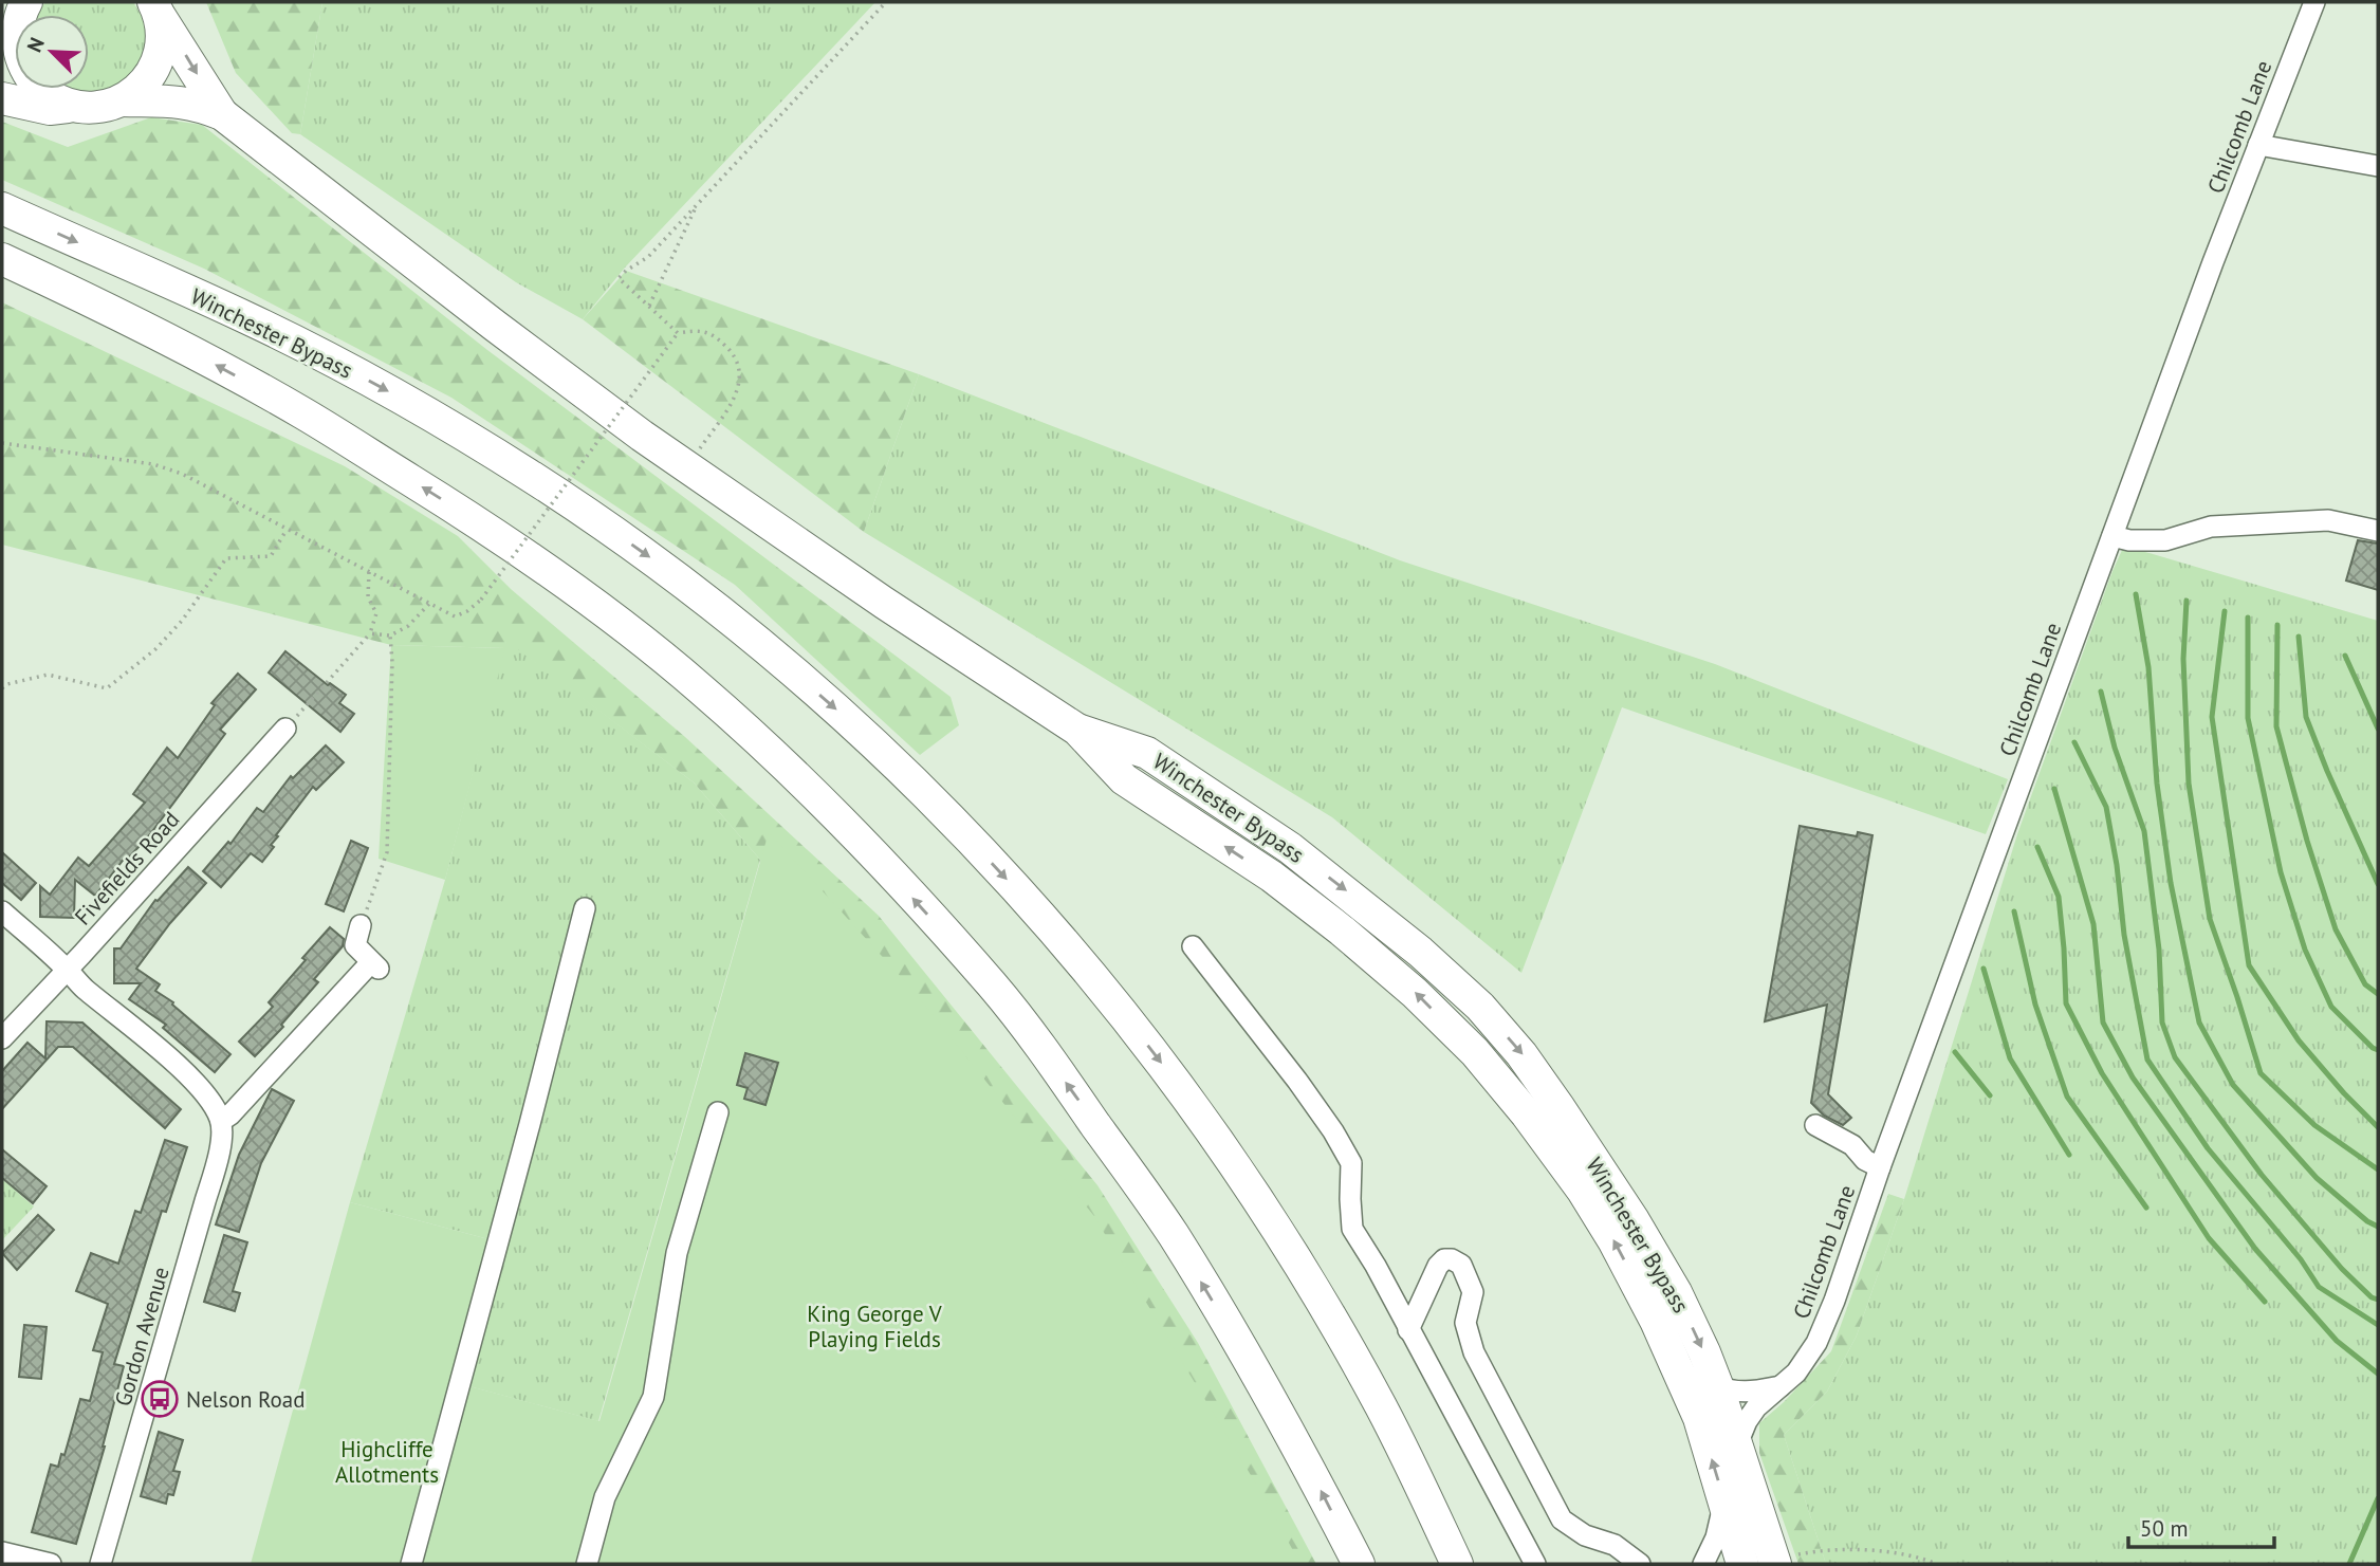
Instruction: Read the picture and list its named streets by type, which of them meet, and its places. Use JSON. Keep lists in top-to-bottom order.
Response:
{
  "streets": {
    "highway": ["Winchester Bypass"],
    "street": ["Chilcomb Lane", "Fivefields Road", "Gordon Avenue"]
  },
  "crossings": [
    ["Chilcomb Lane", "Winchester Bypass"]
  ],
  "parks": ["King George V Playing Fields", "Highcliffe Allotments"],
  "places": {
    "bus stop": ["Nelson Road"]
  },
  "scale_bar": "50 m",
  "north": "top left"
}
